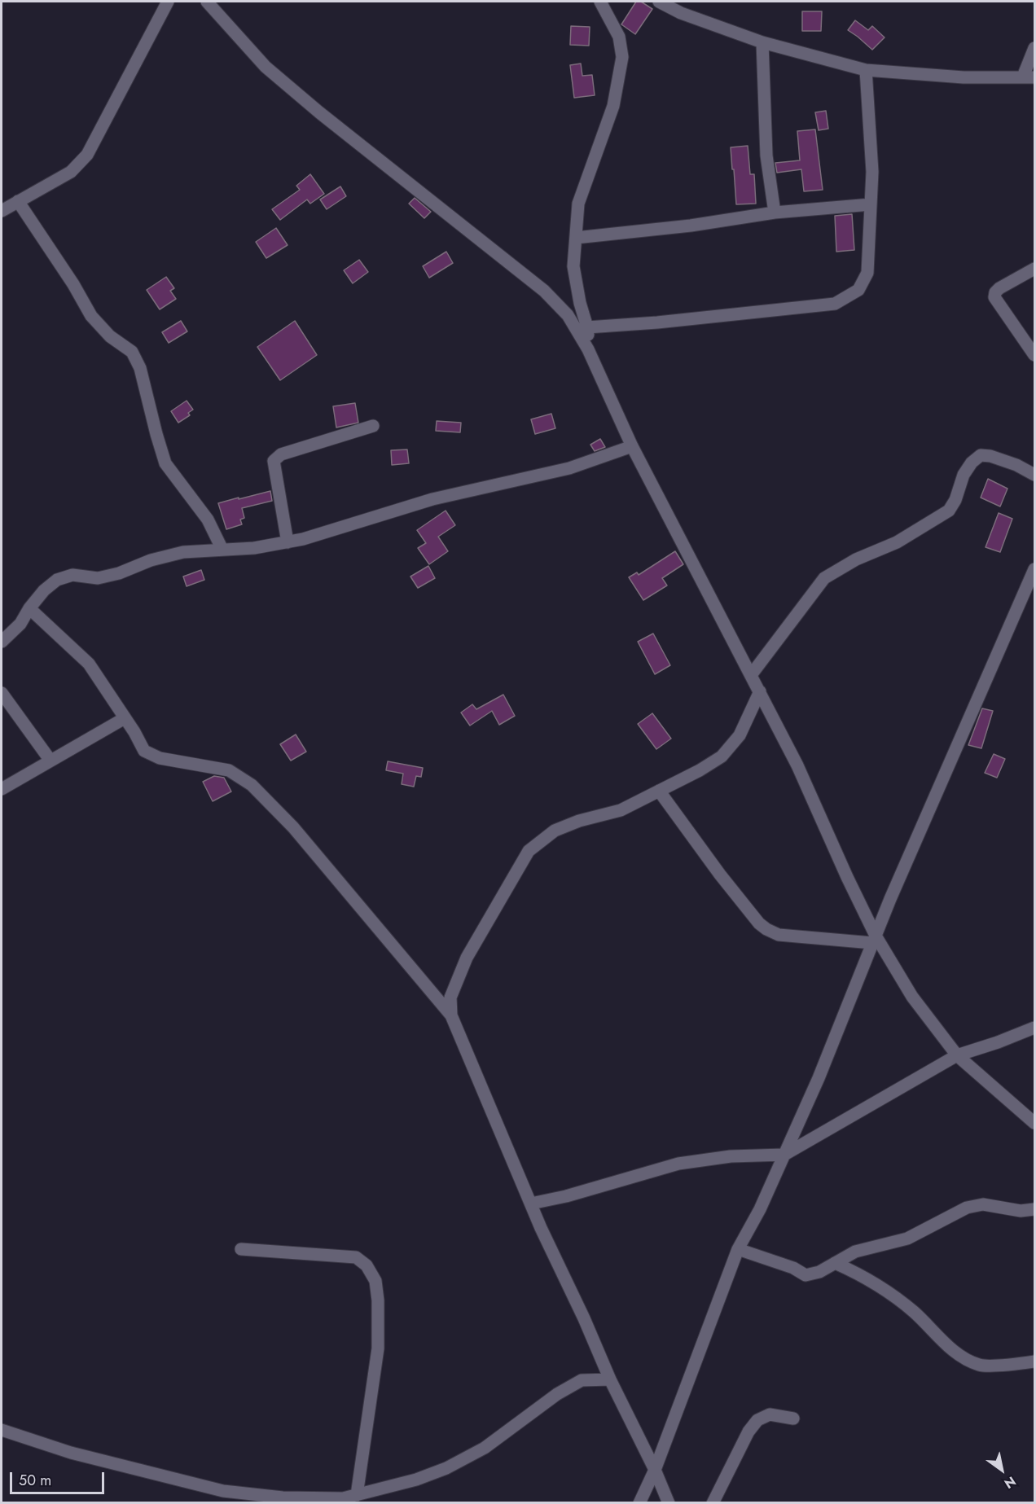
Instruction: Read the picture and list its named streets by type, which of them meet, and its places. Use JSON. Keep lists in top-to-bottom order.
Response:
{
  "scale_bar": "50 m",
  "north": "bottom right"
}
